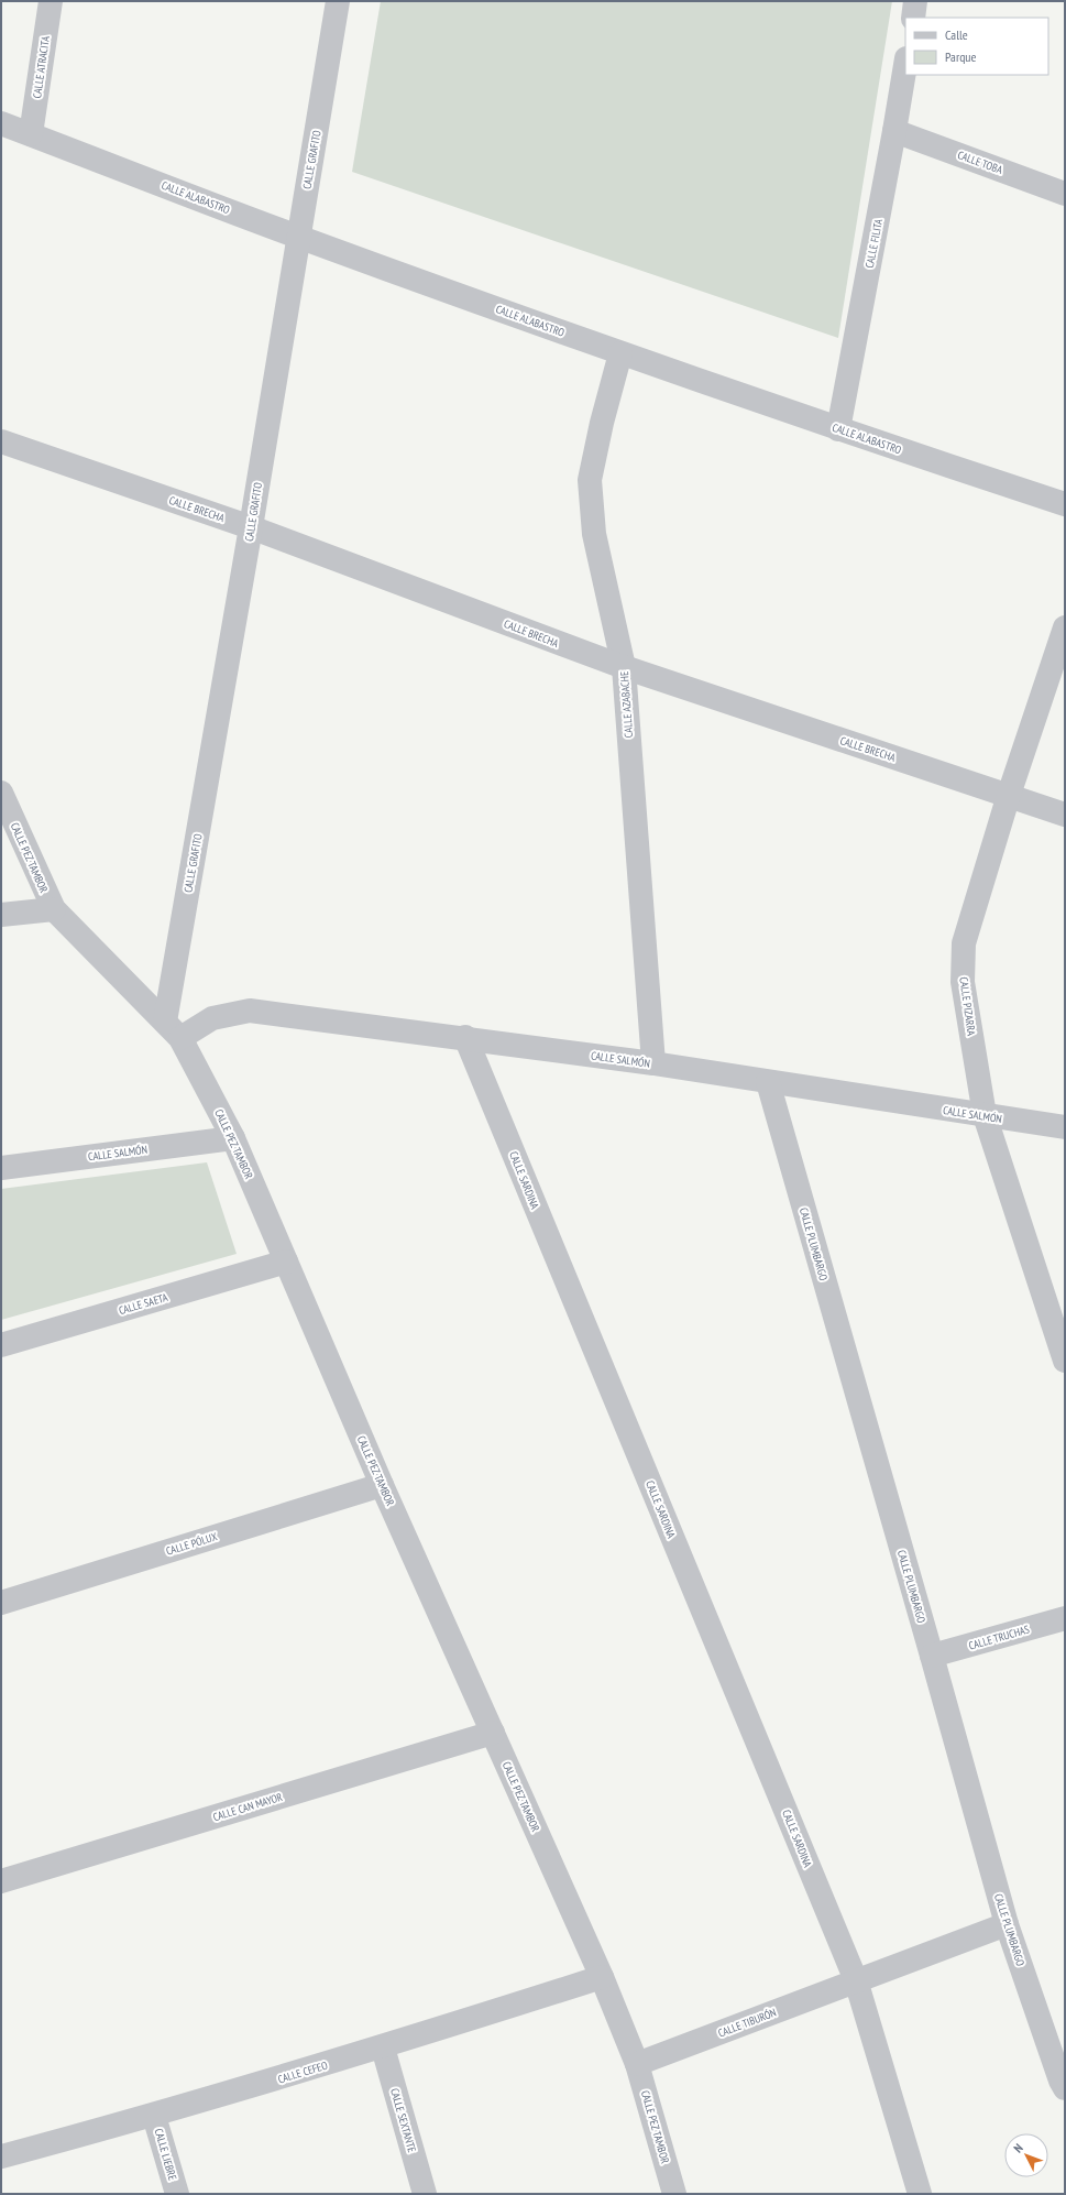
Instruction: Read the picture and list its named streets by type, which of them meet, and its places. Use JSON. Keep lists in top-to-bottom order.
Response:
{
  "streets": {
    "street": [
      "CALLE ATRACITA",
      "CALLE GRAFITO",
      "CALLE TOBA",
      "CALLE ALABASTRO",
      "CALLE FILITA",
      "CALLE BRECHA",
      "CALLE AZABACHE",
      "CALLE PEZ TAMBOR",
      "CALLE PIZARRA",
      "CALLE SALMÓN",
      "CALLE SARDINA",
      "CALLE PLUMBARGO",
      "CALLE SAETA",
      "CALLE PÓLUX",
      "CALLE TRUCHAS",
      "CALLE CAN MAYOR",
      "CALLE TIBURÓN",
      "CALLE CEFEO",
      "CALLE SEXTANTE",
      "CALLE LIEBRE"
    ]
  },
  "crossings": [
    ["CALLE ATRACITA", "CALLE ALABASTRO"],
    ["CALLE GRAFITO", "CALLE ALABASTRO"],
    ["CALLE GRAFITO", "CALLE BRECHA"],
    ["CALLE GRAFITO", "CALLE PEZ TAMBOR"],
    ["CALLE GRAFITO", "CALLE SALMÓN"],
    ["CALLE TOBA", "CALLE FILITA"],
    ["CALLE ALABASTRO", "CALLE FILITA"],
    ["CALLE ALABASTRO", "CALLE AZABACHE"],
    ["CALLE BRECHA", "CALLE AZABACHE"],
    ["CALLE BRECHA", "CALLE PIZARRA"],
    ["CALLE AZABACHE", "CALLE SALMÓN"],
    ["CALLE PEZ TAMBOR", "CALLE SALMÓN"],
    ["CALLE PEZ TAMBOR", "CALLE SAETA"],
    ["CALLE PEZ TAMBOR", "CALLE PÓLUX"],
    ["CALLE PEZ TAMBOR", "CALLE CAN MAYOR"],
    ["CALLE PEZ TAMBOR", "CALLE TIBURÓN"],
    ["CALLE PEZ TAMBOR", "CALLE CEFEO"],
    ["CALLE PIZARRA", "CALLE SALMÓN"],
    ["CALLE SALMÓN", "CALLE SARDINA"],
    ["CALLE SALMÓN", "CALLE PLUMBARGO"],
    ["CALLE SARDINA", "CALLE TIBURÓN"],
    ["CALLE PLUMBARGO", "CALLE TRUCHAS"],
    ["CALLE CEFEO", "CALLE SEXTANTE"],
    ["CALLE CEFEO", "CALLE LIEBRE"]
  ],
  "legend": ["Calle", "Parque"],
  "north": "top left"
}
